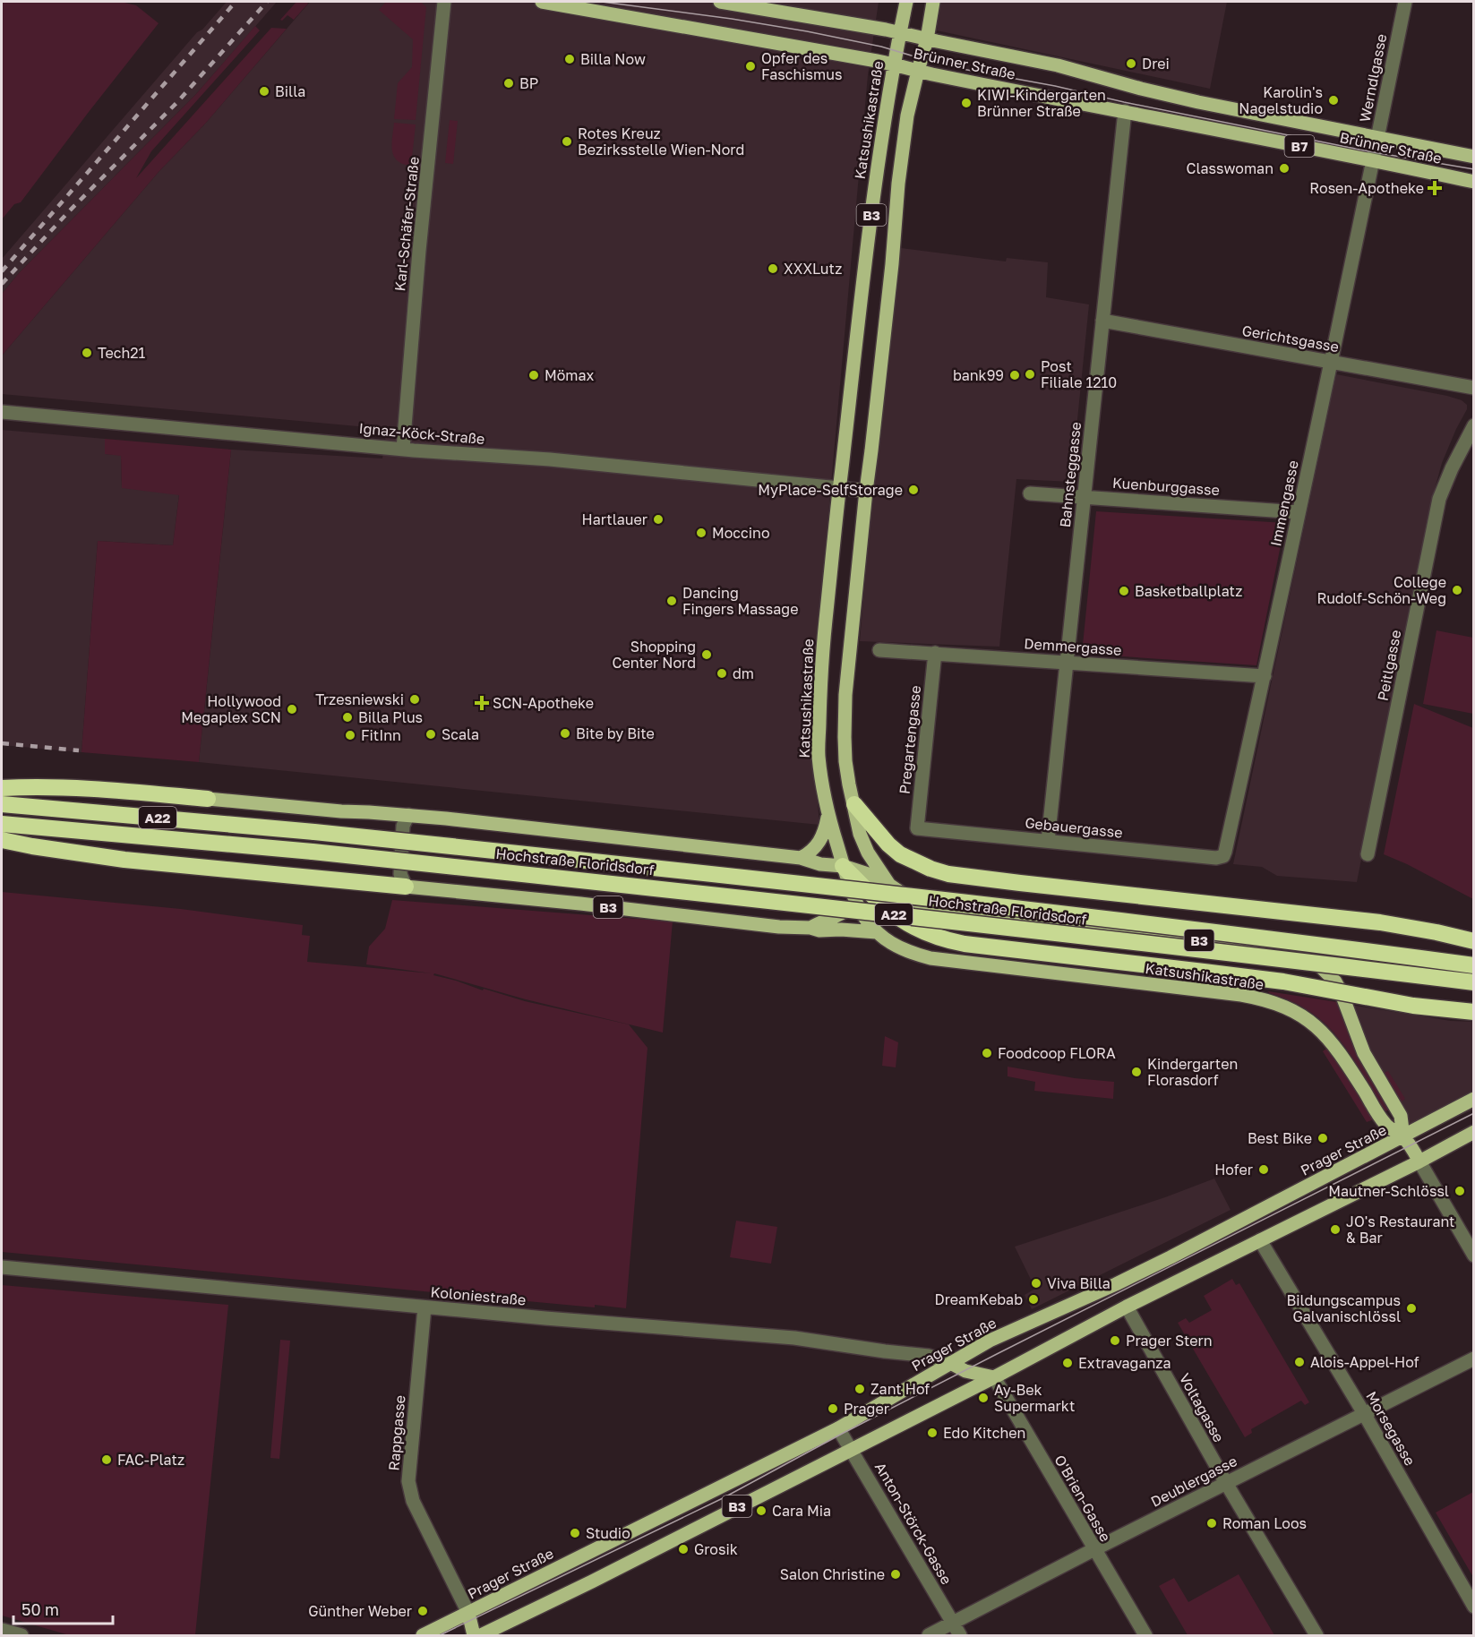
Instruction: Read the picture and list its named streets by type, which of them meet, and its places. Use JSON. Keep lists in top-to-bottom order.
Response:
{
  "streets": {
    "highway": ["A22", "Hochstraße Floridsdorf"],
    "main road": [
      "Brünner Straße",
      "Katsushikastraße",
      "B7",
      "B3",
      "Prager Straße"
    ],
    "street": [
      "Werndlgasse",
      "Karl-Schäfer-Straße",
      "Gerichtsgasse",
      "Ignaz-Köck-Straße",
      "Bahnsteggasse",
      "Kuenburggasse",
      "Immengasse",
      "Demmergasse",
      "Peitlgasse",
      "Pregartengasse",
      "Gebauergasse",
      "Koloniestraße",
      "Voltagasse",
      "Morsegasse",
      "Rappgasse",
      "Deublergasse",
      "O'Brien-Gasse",
      "Anton-Störck-Gasse"
    ]
  },
  "crossings": [
    ["Brünner Straße", "Werndlgasse"],
    ["Brünner Straße", "Katsushikastraße"],
    ["Brünner Straße", "B3"],
    ["Brünner Straße", "Bahnsteggasse"],
    ["Brünner Straße", "Immengasse"],
    ["Werndlgasse", "Immengasse"],
    ["Katsushikastraße", "B3"],
    ["Katsushikastraße", "Ignaz-Köck-Straße"],
    ["Katsushikastraße", "Prager Straße"],
    ["B3", "Prager Straße"],
    ["B3", "Voltagasse"],
    ["B3", "Morsegasse"],
    ["B3", "O'Brien-Gasse"],
    ["B3", "Anton-Störck-Gasse"],
    ["Karl-Schäfer-Straße", "Ignaz-Köck-Straße"],
    ["Gerichtsgasse", "Bahnsteggasse"],
    ["Gerichtsgasse", "Immengasse"],
    ["Bahnsteggasse", "Kuenburggasse"],
    ["Bahnsteggasse", "Demmergasse"],
    ["Bahnsteggasse", "Gebauergasse"],
    ["Kuenburggasse", "Immengasse"],
    ["Immengasse", "Demmergasse"],
    ["Immengasse", "Gebauergasse"],
    ["Demmergasse", "Pregartengasse"],
    ["Pregartengasse", "Gebauergasse"],
    ["Prager Straße", "Koloniestraße"],
    ["Prager Straße", "Rappgasse"],
    ["Prager Straße", "Anton-Störck-Gasse"],
    ["Koloniestraße", "Rappgasse"],
    ["Voltagasse", "Deublergasse"],
    ["Morsegasse", "Deublergasse"],
    ["Deublergasse", "O'Brien-Gasse"],
    ["Deublergasse", "Anton-Störck-Gasse"]
  ],
  "places": {
    "other": [
      "Billa Now",
      "Drei",
      "Opfer des Faschismus",
      "BP",
      "Billa",
      "Karolin's Nagelstudio",
      "KIWI-Kindergarten Brünner Straße",
      "Rotes Kreuz Bezirksstelle Wien-Nord",
      "Classwoman",
      "XXXLutz",
      "Tech21",
      "Post Filiale 1210",
      "Mömax",
      "bank99",
      "MyPlace-SelfStorage",
      "Hartlauer",
      "Moccino",
      "College Rudolf-Schön-Weg",
      "Basketballplatz",
      "Dancing Fingers Massage",
      "Shopping Center Nord",
      "dm",
      "Trzesniewski",
      "Hollywood Megaplex SCN",
      "Billa Plus",
      "Bite by Bite",
      "Scala",
      "FitInn",
      "Foodcoop FLORA",
      "Kindergarten Florasdorf",
      "Best Bike",
      "Hofer",
      "Mautner-Schlössl",
      "JO's Restaurant & Bar",
      "Viva Billa",
      "DreamKebab",
      "Bildungscampus Galvanischlössl",
      "Prager Stern",
      "Alois-Appel-Hof",
      "Extravaganza",
      "Zant Hof",
      "Ay-Bek Supermarkt",
      "Prager",
      "Edo Kitchen",
      "FAC-Platz",
      "Cara Mia",
      "Roman Loos",
      "Studio",
      "Grosik",
      "Salon Christine",
      "Günther Weber"
    ],
    "health": ["Rosen-Apotheke", "SCN-Apotheke"]
  },
  "scale_bar": "50 m"
}
